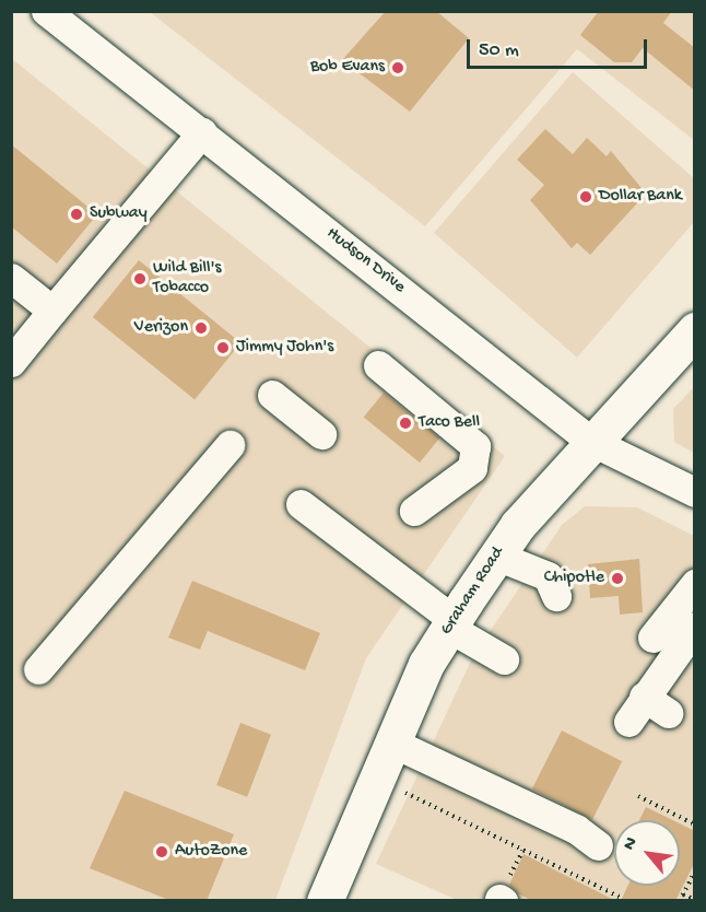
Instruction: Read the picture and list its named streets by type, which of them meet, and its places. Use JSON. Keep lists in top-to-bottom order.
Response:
{
  "streets": {
    "main road": ["Graham Road"],
    "street": ["Hudson Drive"]
  },
  "crossings": [
    ["Hudson Drive", "Graham Road"]
  ],
  "places": [
    "Bob Evans",
    "Dollar Bank",
    "Subway",
    "Wild Bill's Tobacco",
    "Verizon",
    "Jimmy John's",
    "Taco Bell",
    "Chipotle",
    "AutoZone"
  ],
  "scale_bar": "50 m",
  "north": "top left"
}
